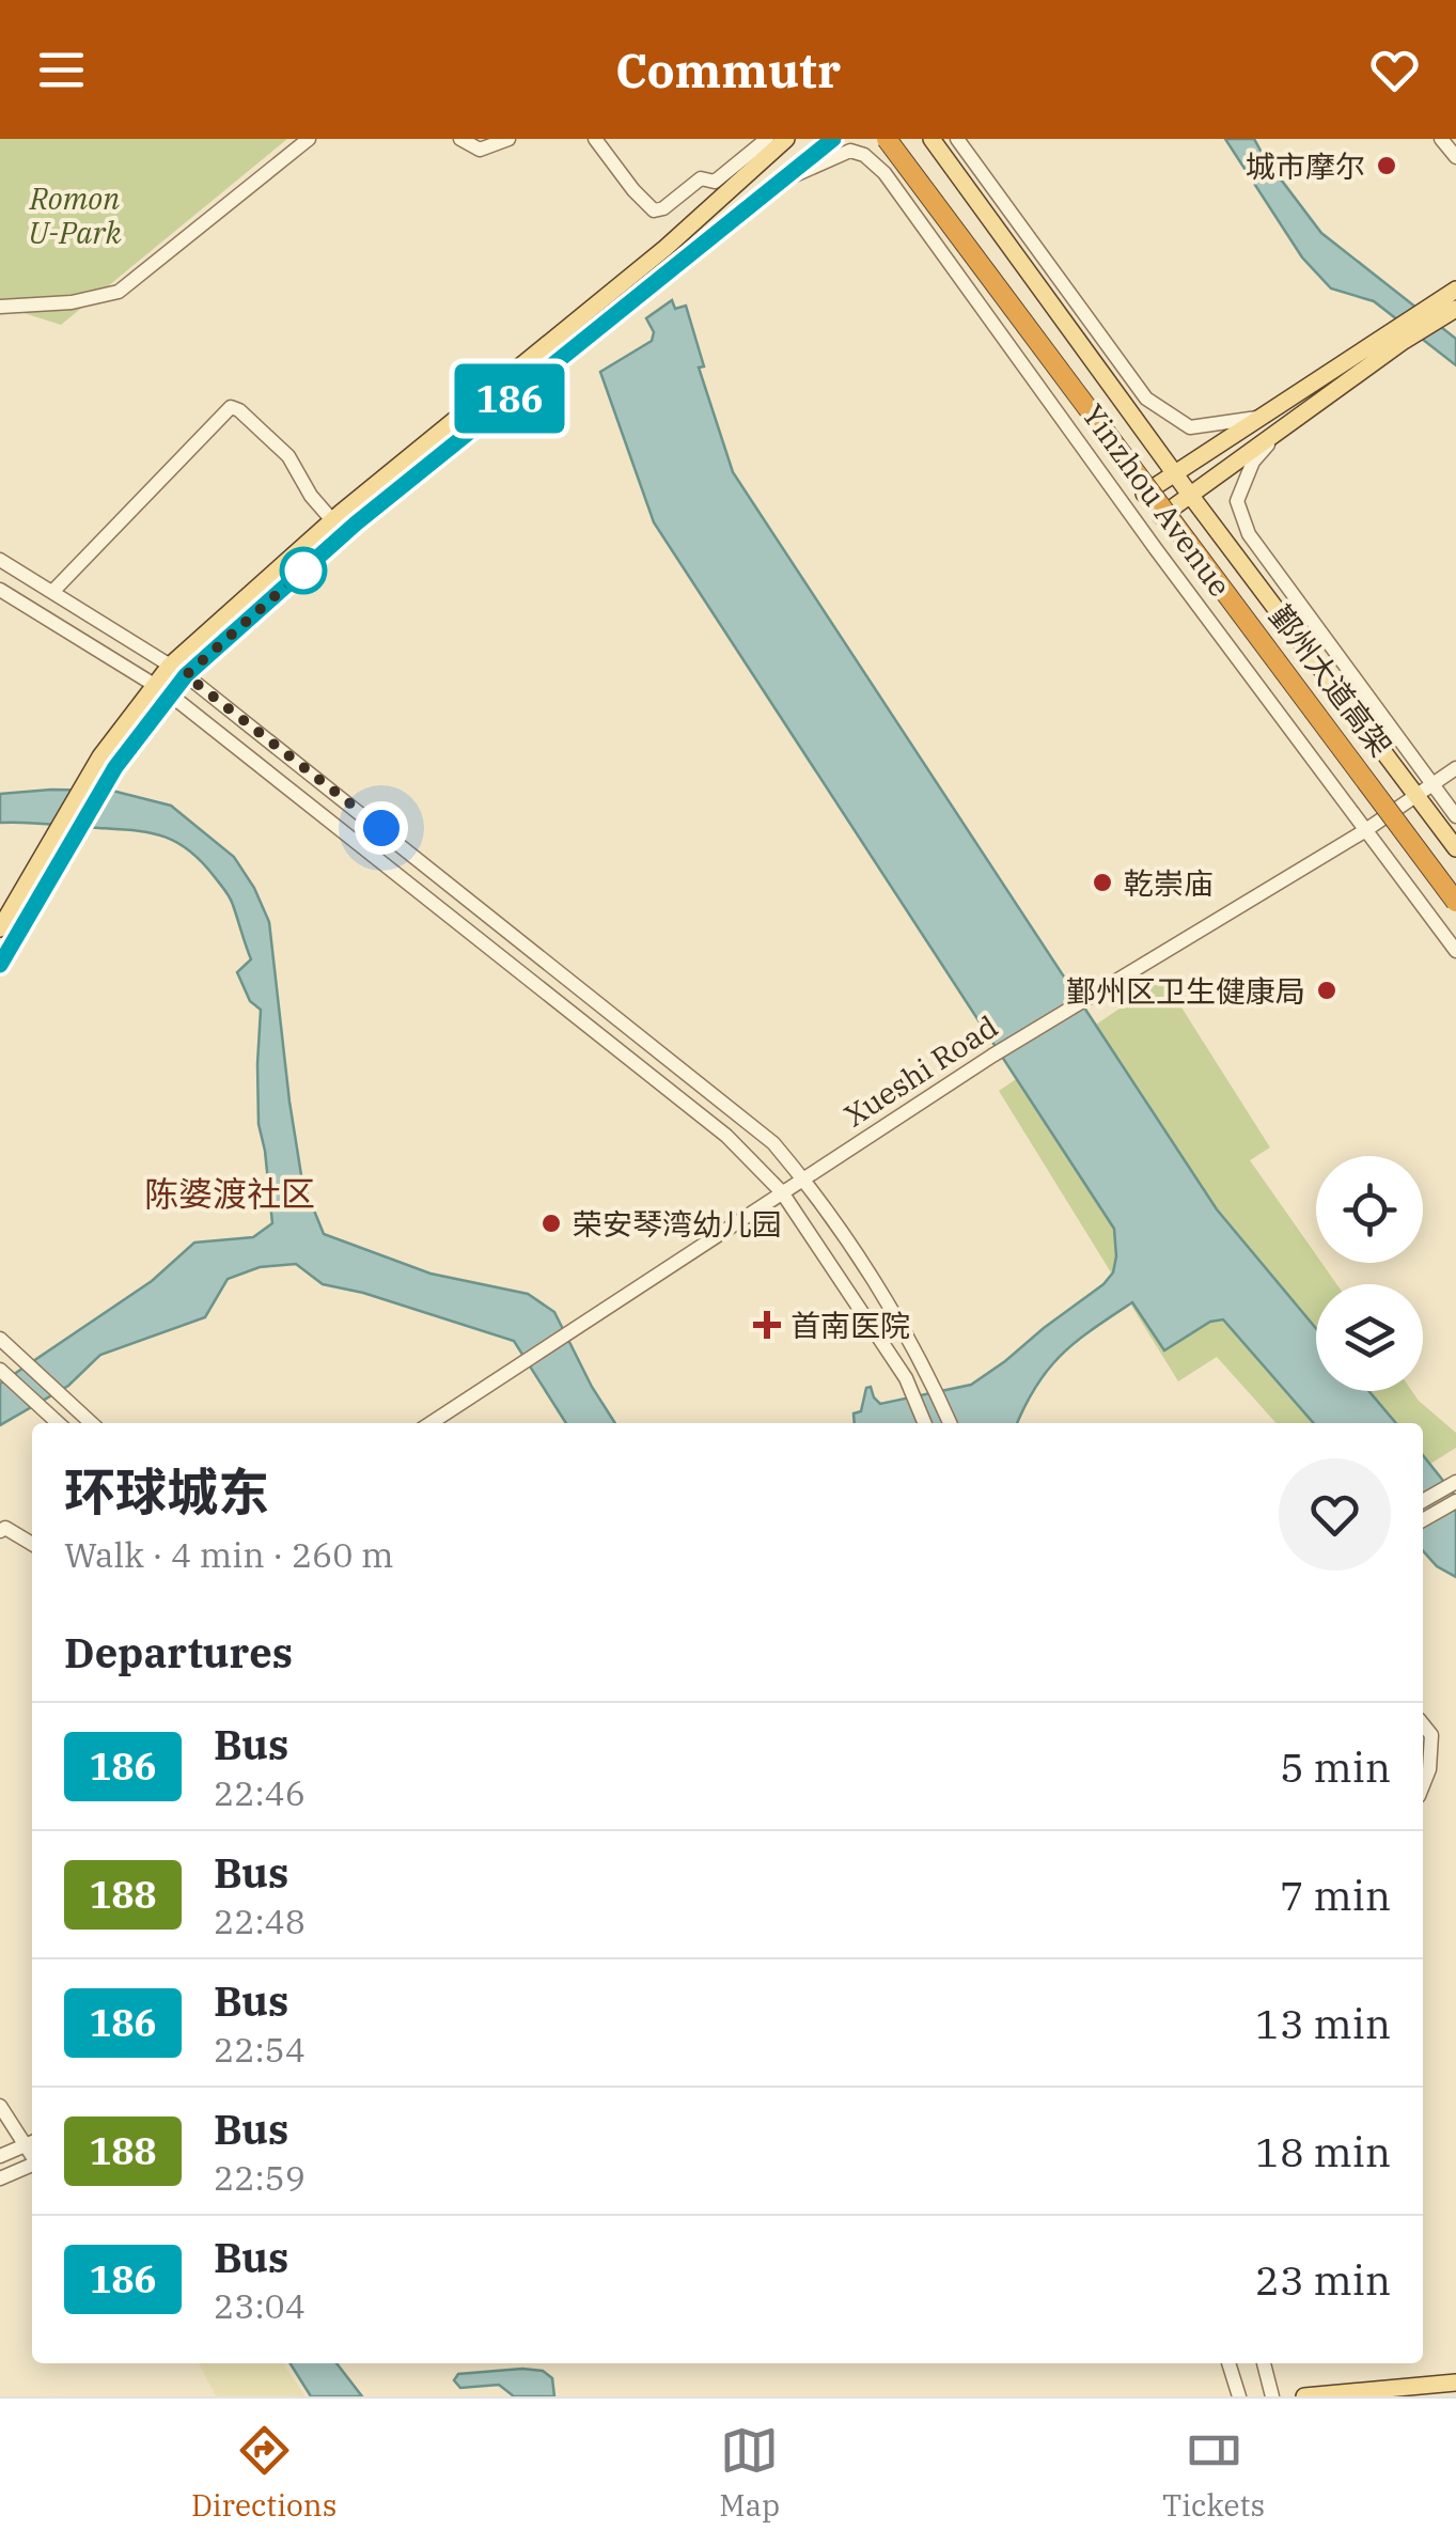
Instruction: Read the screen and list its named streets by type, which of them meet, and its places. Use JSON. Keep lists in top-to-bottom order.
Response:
{
  "streets": {
    "highway": ["Yinzhou Avenue", "鄞州大道高架"],
    "street": ["Xueshi Road"]
  },
  "crossings": [
    ["Yinzhou Avenue", "Xueshi Road"]
  ],
  "districts": ["陈婆渡社区"],
  "parks": ["Romon U-Park"],
  "places": {
    "other": [
      "城市摩尔",
      "乾崇庙",
      "鄞州区卫生健康局",
      "荣安琴湾幼儿园"
    ],
    "health": ["首南医院"]
  },
  "lines": ["bus line 186"],
  "page": {
    "header": "Commutr",
    "on_map": "186",
    "heading": [
      ["环球城东", "Walk · 4 min · 260 m"],
      "Departures"
    ],
    "list": [
      {
        "mark": "186",
        "name": "Bus",
        "note": "22:46",
        "value": "5 min"
      },
      {
        "mark": "188",
        "name": "Bus",
        "note": "22:48",
        "value": "7 min"
      },
      {
        "mark": "186",
        "name": "Bus",
        "note": "22:54",
        "value": "13 min"
      },
      {
        "mark": "188",
        "name": "Bus",
        "note": "22:59",
        "value": "18 min"
      },
      {
        "mark": "186",
        "name": "Bus",
        "note": "23:04",
        "value": "23 min"
      }
    ],
    "tabs": ["Directions", "Map", "Tickets"]
  }
}
